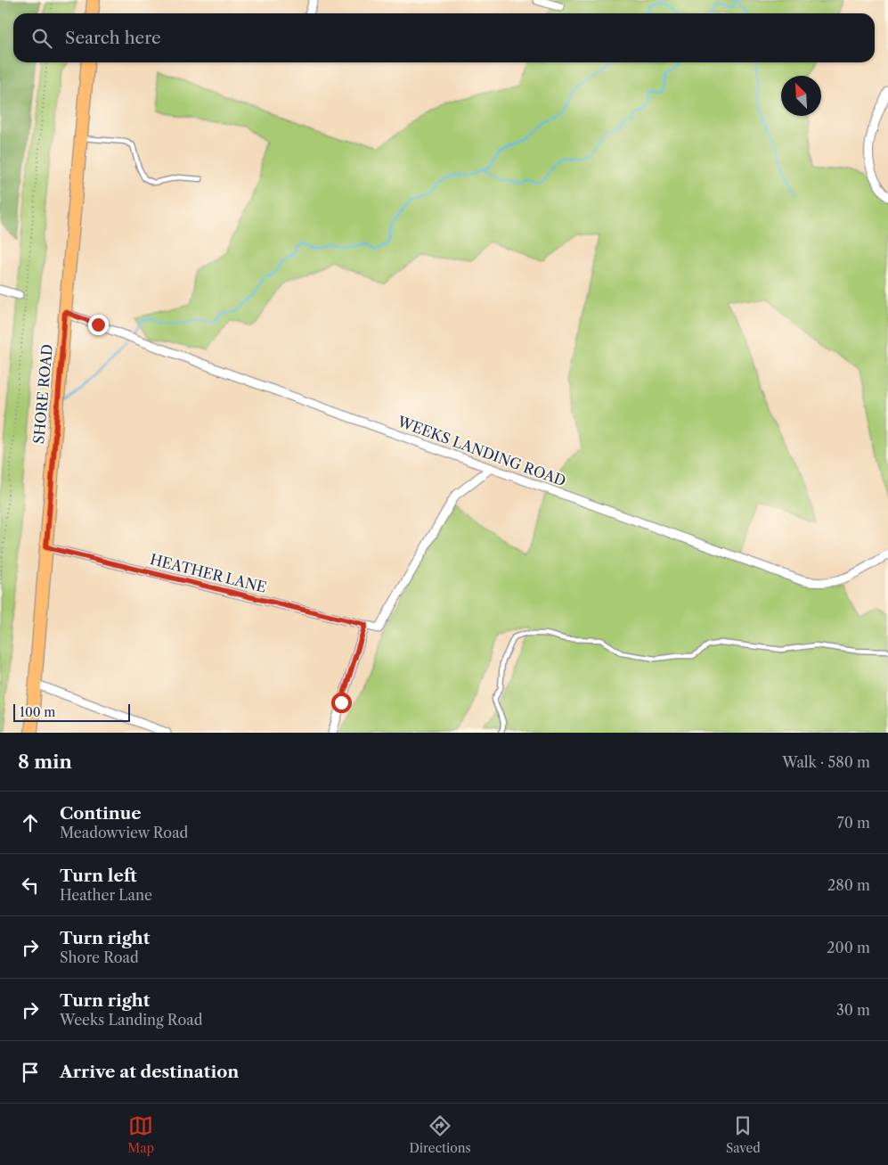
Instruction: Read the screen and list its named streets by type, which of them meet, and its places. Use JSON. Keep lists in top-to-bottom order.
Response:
{
  "streets": {
    "main road": ["SHORE ROAD"],
    "street": ["WEEKS LANDING ROAD", "HEATHER LANE"]
  },
  "crossings": [
    ["SHORE ROAD", "WEEKS LANDING ROAD"],
    ["SHORE ROAD", "HEATHER LANE"]
  ],
  "scale_bar": "100 m",
  "north": "top left",
  "page": {
    "search": "Search here",
    "scale": "100 m",
    "heading": ["8 min", "Walk · 580 m"],
    "list": [
      ["Continue", "Meadowview Road", "70 m"],
      ["Turn left", "Heather Lane", "280 m"],
      ["Turn right", "Shore Road", "200 m"],
      ["Turn right", "Weeks Landing Road", "30 m"],
      "Arrive at destination"
    ],
    "nav": ["Map", "Directions", "Saved"]
  }
}
